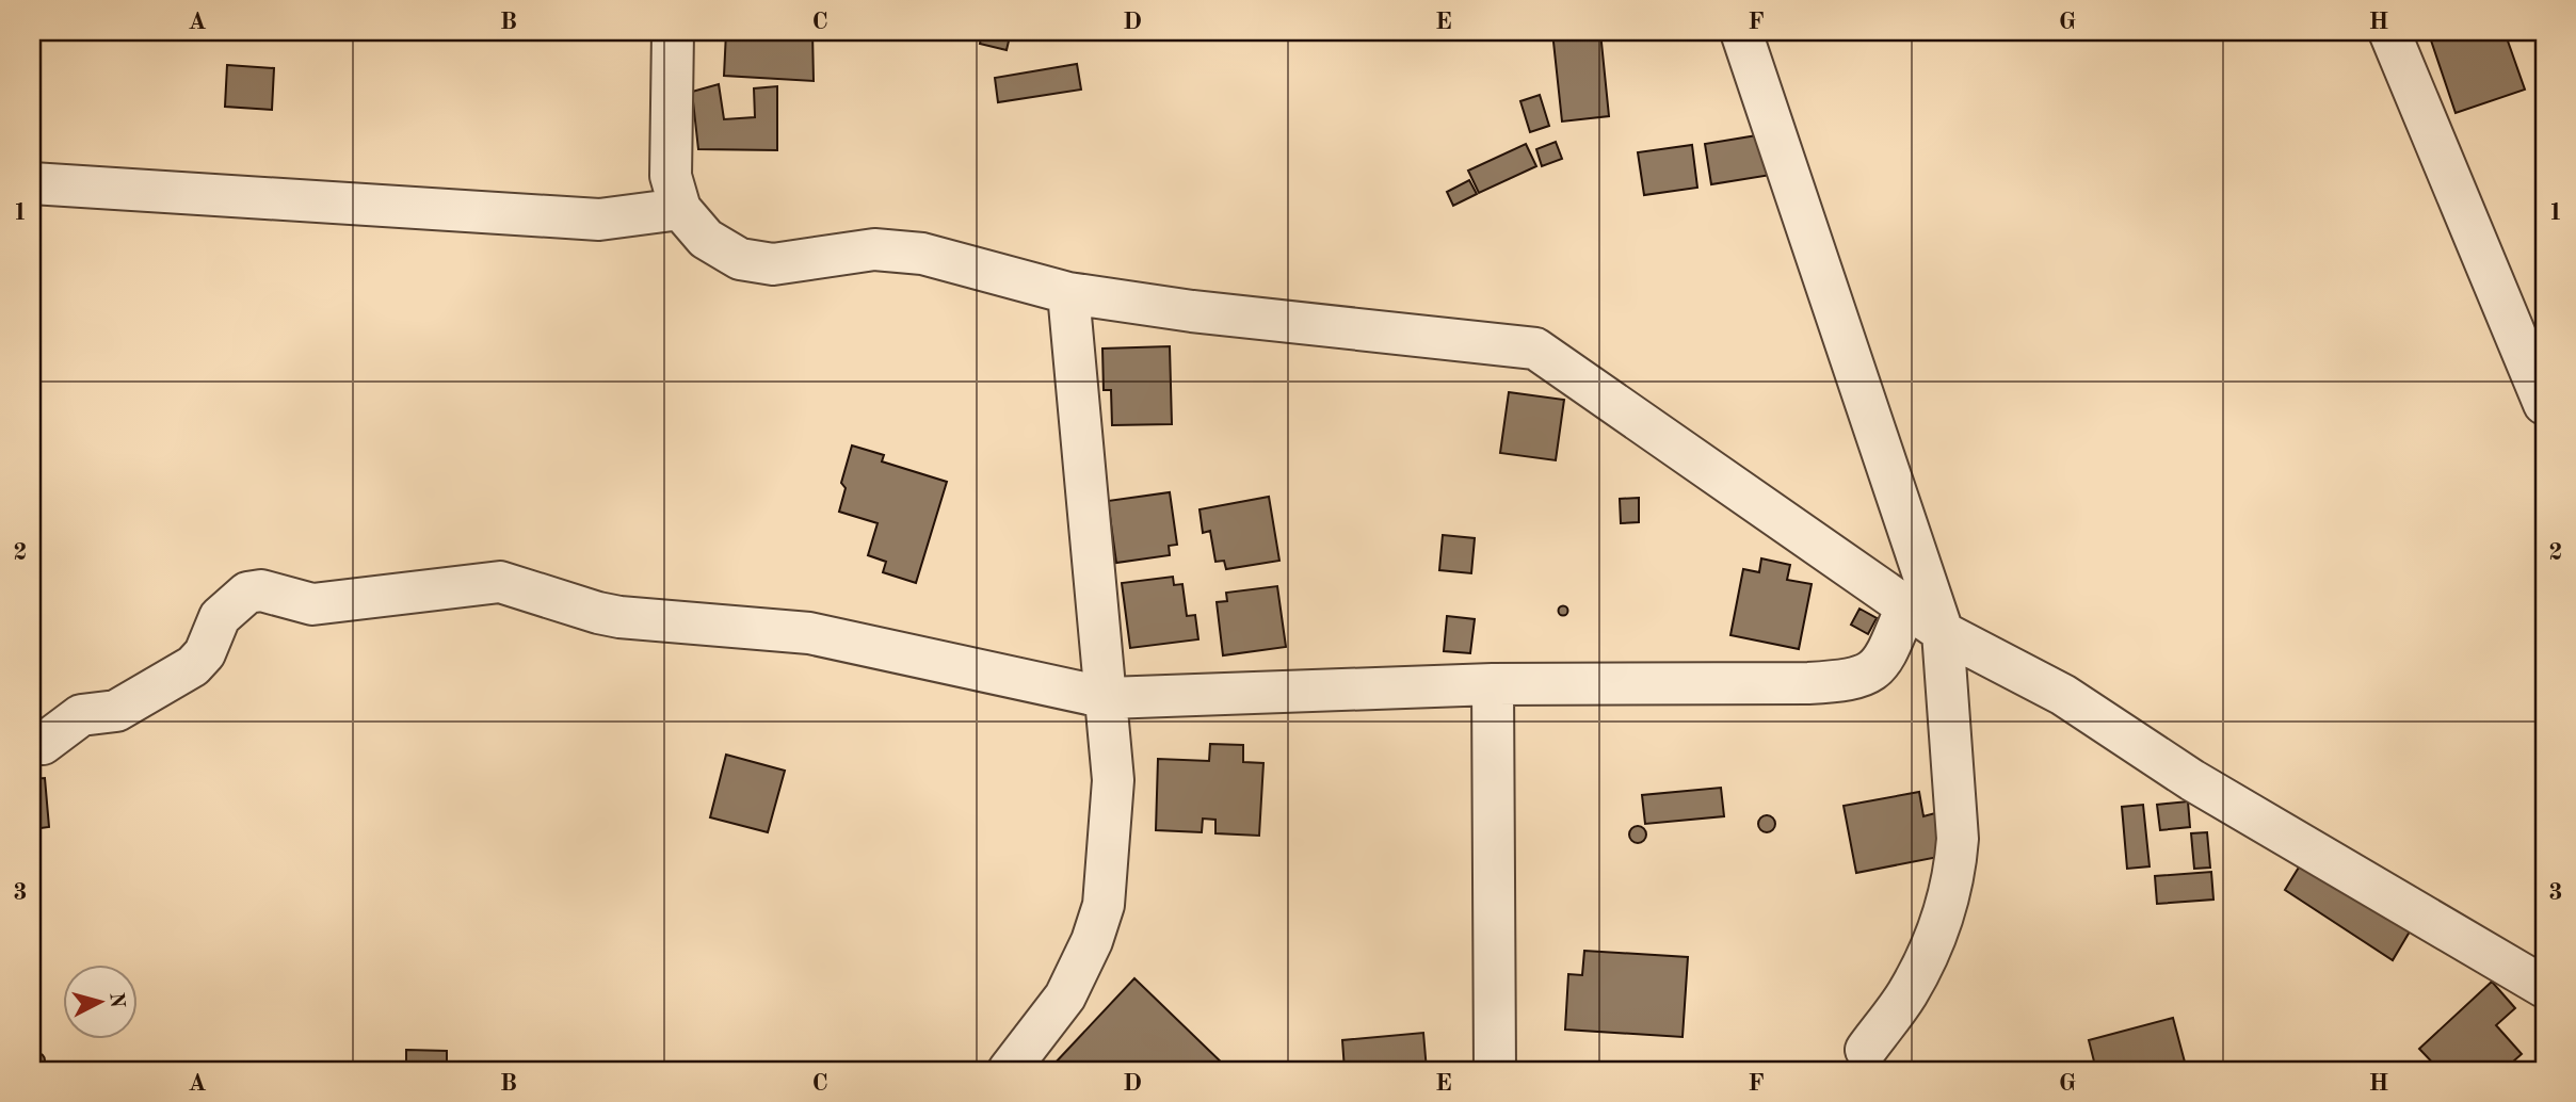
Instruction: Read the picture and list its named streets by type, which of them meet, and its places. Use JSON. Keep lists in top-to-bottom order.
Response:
{
  "north": "right",
  "grid": {
    "columns": [
      "A",
      "B",
      "C",
      "D",
      "E",
      "F",
      "G",
      "H"
    ],
    "rows": ["1", "2", "3"]
  }
}
